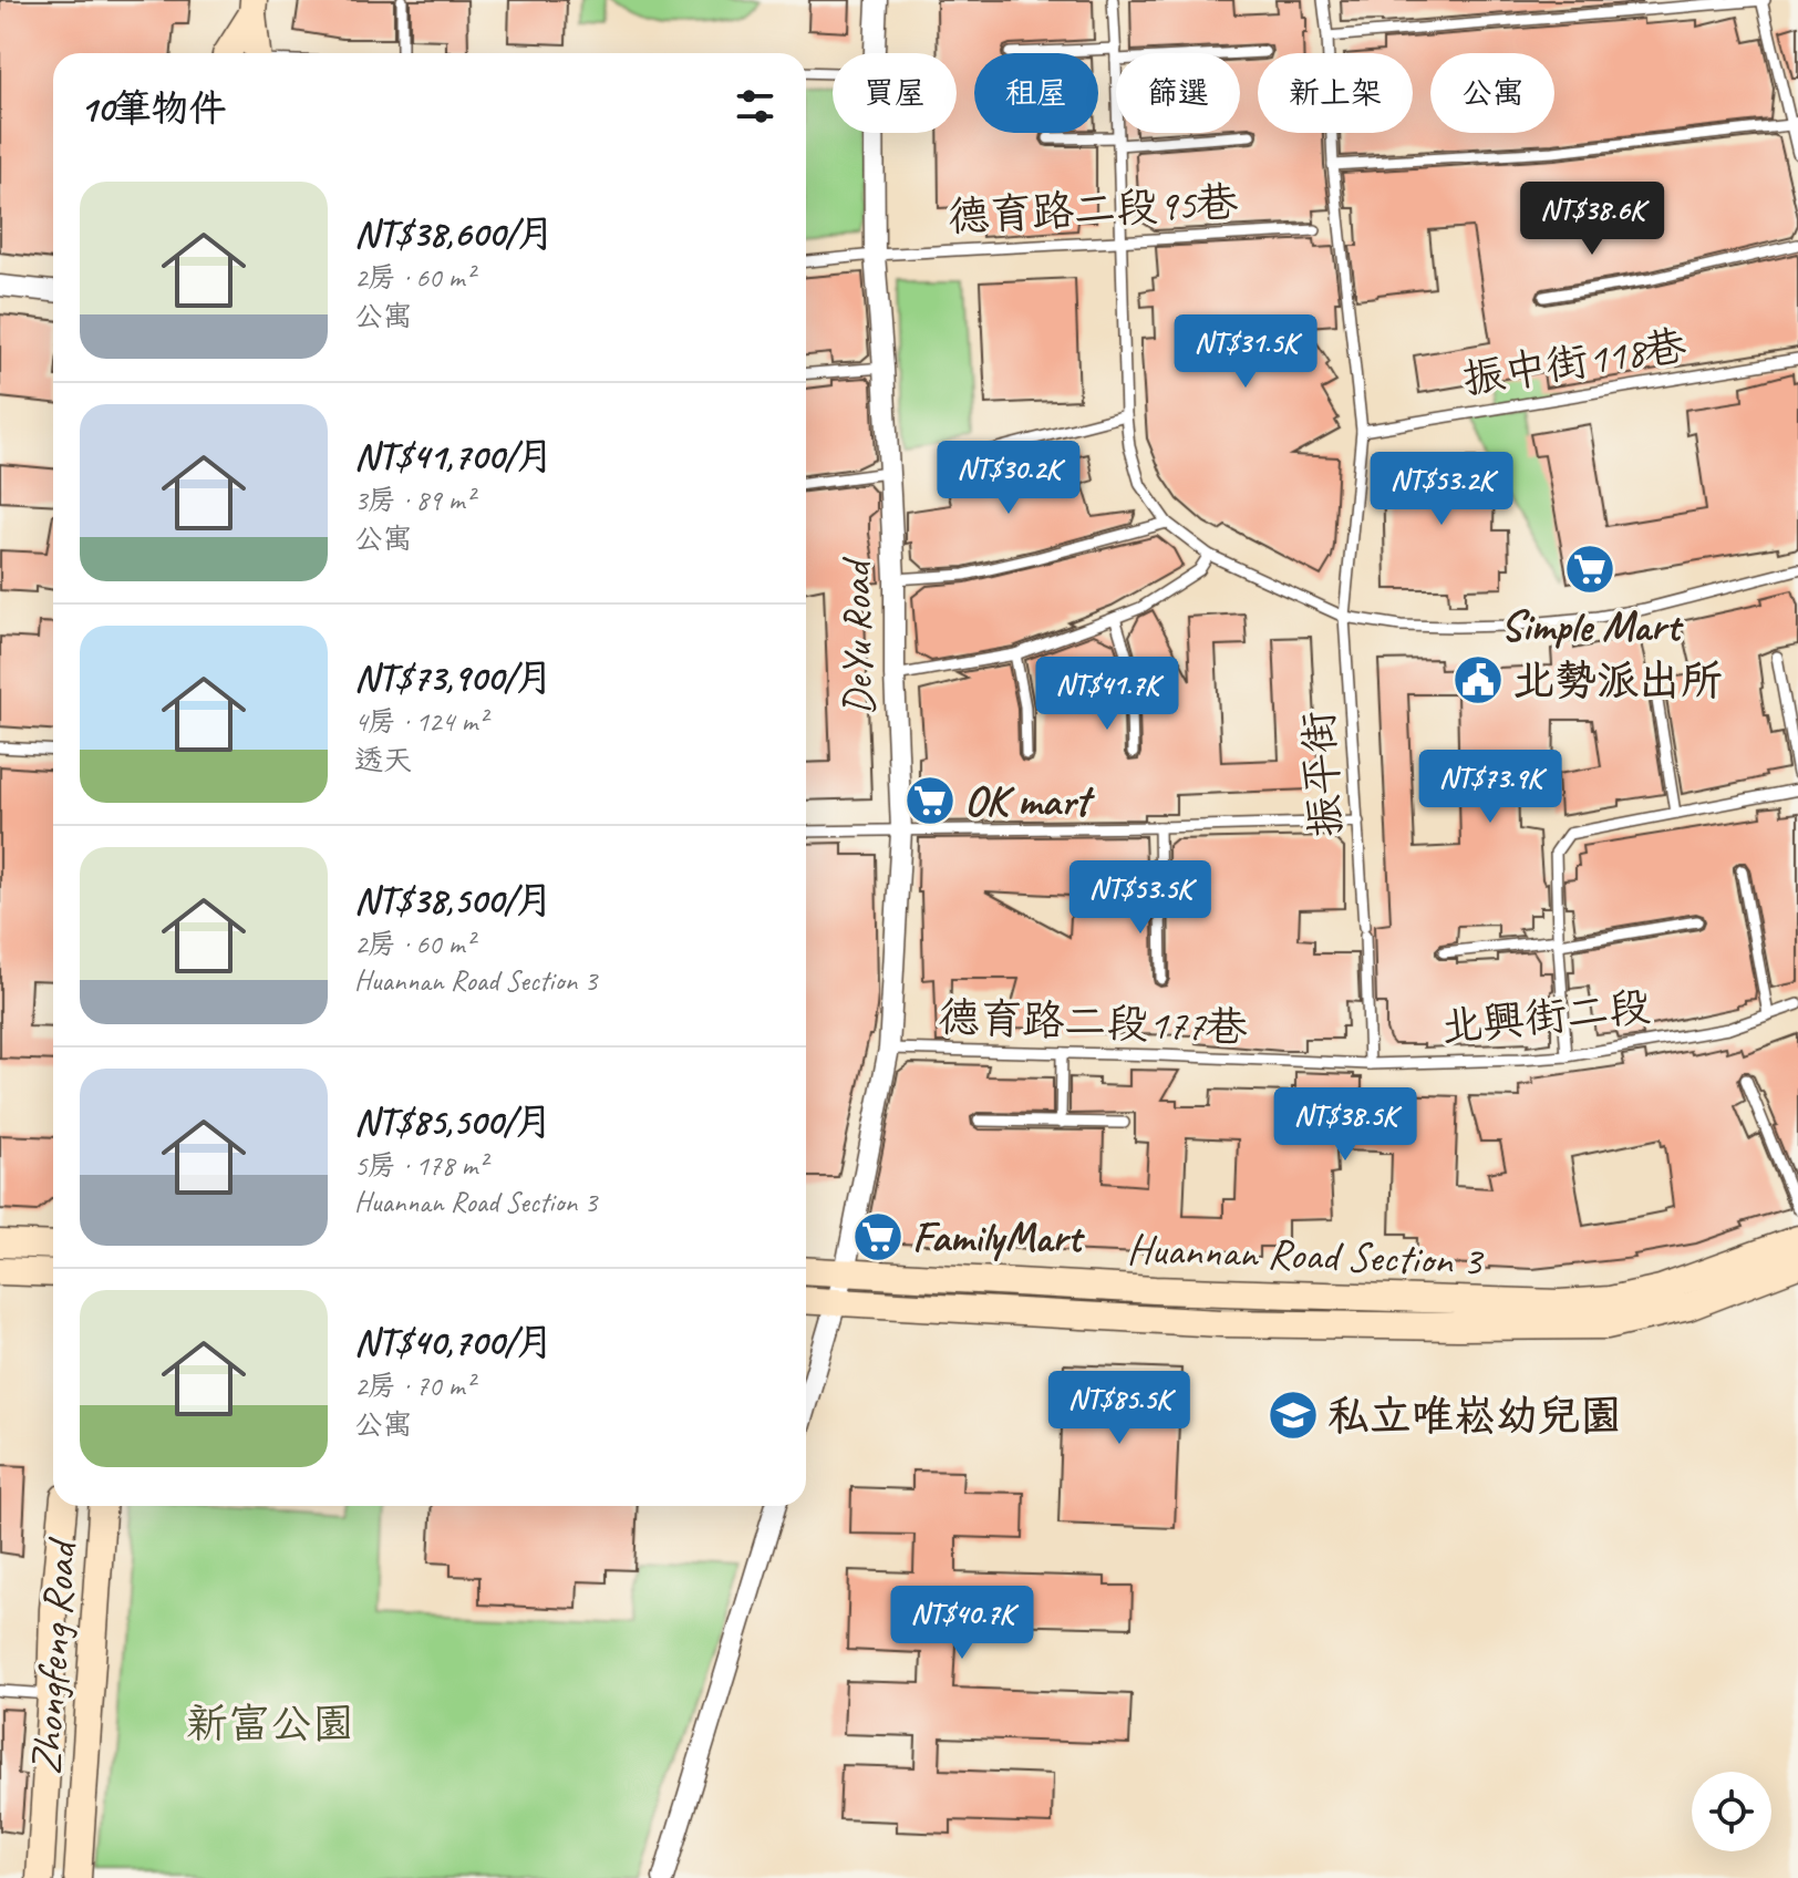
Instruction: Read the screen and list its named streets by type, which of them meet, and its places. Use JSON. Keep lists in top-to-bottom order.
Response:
{
  "streets": {
    "main road": ["Huannan Road Section 3", "Zhongfeng Road"],
    "street": ["DeYu Road"],
    "lane": [
      "德育路二段95巷",
      "振中街118巷",
      "振平街",
      "北興街二段",
      "德育路二段177巷"
    ]
  },
  "crossings": [
    ["德育路二段95巷", "DeYu Road"],
    ["振中街118巷", "振平街"],
    ["DeYu Road", "德育路二段177巷"],
    ["DeYu Road", "Huannan Road Section 3"],
    ["振平街", "北興街二段"],
    ["北興街二段", "德育路二段177巷"]
  ],
  "parks": ["新富公園"],
  "places": {
    "supermarket": ["Simple Mart", "OK mart", "FamilyMart"],
    "public building": ["北勢派出所"],
    "school or university": ["私立唯崧幼兒園"]
  },
  "page": {
    "chip": [
      "買屋",
      "租屋",
      "篩選",
      "新上架",
      "公寓"
    ],
    "heading": "10筆物件",
    "list": [
      {
        "name": "NT$38,600/月",
        "note": "2房 · 60 m² · 公寓"
      },
      {
        "name": "NT$41,700/月",
        "note": "3房 · 89 m² · 公寓"
      },
      {
        "name": "NT$73,900/月",
        "note": "4房 · 124 m² · 透天"
      },
      {
        "name": "NT$38,500/月",
        "note": "2房 · 60 m² · Huannan Road Section 3"
      },
      {
        "name": "NT$85,500/月",
        "note": "5房 · 178 m² · Huannan Road Section 3"
      },
      {
        "name": "NT$40,700/月",
        "note": "2房 · 70 m² · 公寓"
      }
    ],
    "price": [
      "NT$38.6K",
      "NT$31.5K",
      "NT$30.2K",
      "NT$53.2K",
      "NT$41.7K",
      "NT$73.9K",
      "NT$53.5K",
      "NT$38.5K",
      "NT$85.5K",
      "NT$40.7K"
    ]
  }
}
